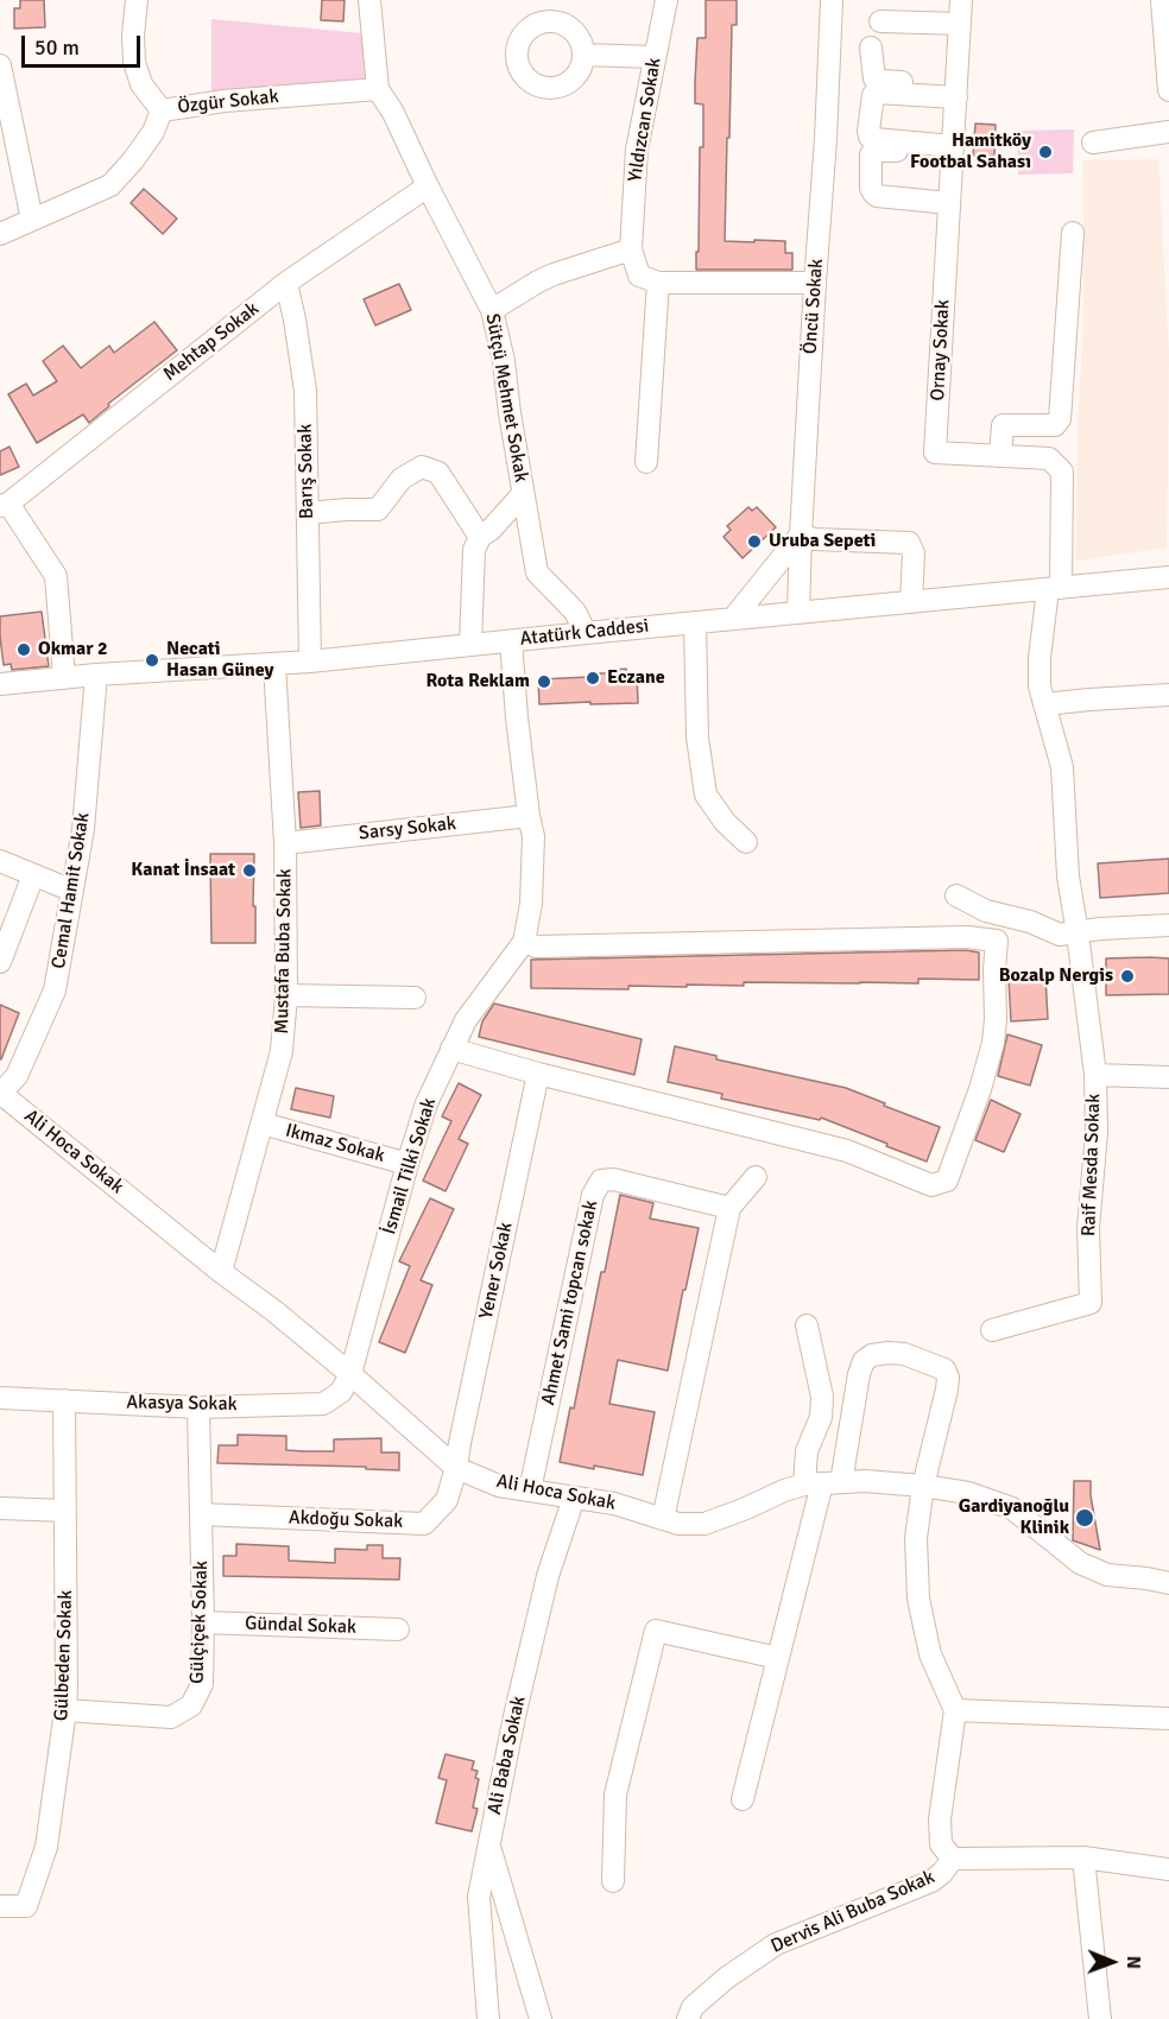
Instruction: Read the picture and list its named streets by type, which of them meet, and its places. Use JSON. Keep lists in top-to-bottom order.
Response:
{
  "streets": {
    "street": [
      "Özgür Sokak",
      "Yıldızcan Sokak",
      "Öncü Sokak",
      "Mehtap Sokak",
      "Ornay Sokak",
      "Sütçü Mehmet Sokak",
      "Barış Sokak",
      "Atatürk Caddesi",
      "Sarsy Sokak",
      "Cemal Hamit Sokak",
      "Mustafa Buba Sokak",
      "Ikmaz Sokak",
      "Ali Hoca Sokak",
      "Raif Mesda Sokak",
      "İsmail Tilki Sokak",
      "Yener Sokak",
      "Ahmet Sami topcan sokak",
      "Akasya Sokak",
      "Akdoğu Sokak",
      "Gülçiçek Sokak",
      "Gündal Sokak",
      "Gülbeden Sokak",
      "Ali Baba Sokak",
      "Dervis Ali Buba Sokak"
    ]
  },
  "crossings": [
    ["Özgür Sokak", "Sütçü Mehmet Sokak"],
    ["Öncü Sokak", "Atatürk Caddesi"],
    ["Mehtap Sokak", "Sütçü Mehmet Sokak"],
    ["Mehtap Sokak", "Barış Sokak"],
    ["Ornay Sokak", "Atatürk Caddesi"],
    ["Ornay Sokak", "Raif Mesda Sokak"],
    ["Sütçü Mehmet Sokak", "Atatürk Caddesi"],
    ["Barış Sokak", "Atatürk Caddesi"],
    ["Atatürk Caddesi", "Cemal Hamit Sokak"],
    ["Atatürk Caddesi", "Mustafa Buba Sokak"],
    ["Atatürk Caddesi", "Raif Mesda Sokak"],
    ["Atatürk Caddesi", "İsmail Tilki Sokak"],
    ["Sarsy Sokak", "Mustafa Buba Sokak"],
    ["Sarsy Sokak", "İsmail Tilki Sokak"],
    ["Cemal Hamit Sokak", "Ali Hoca Sokak"],
    ["Mustafa Buba Sokak", "Ikmaz Sokak"],
    ["Mustafa Buba Sokak", "Ali Hoca Sokak"],
    ["Ikmaz Sokak", "İsmail Tilki Sokak"],
    ["Ali Hoca Sokak", "İsmail Tilki Sokak"],
    ["Ali Hoca Sokak", "Yener Sokak"],
    ["Ali Hoca Sokak", "Ahmet Sami topcan sokak"],
    ["Ali Hoca Sokak", "Akasya Sokak"],
    ["Ali Hoca Sokak", "Akdoğu Sokak"],
    ["Ali Hoca Sokak", "Ali Baba Sokak"],
    ["İsmail Tilki Sokak", "Akasya Sokak"],
    ["Yener Sokak", "Akdoğu Sokak"],
    ["Akasya Sokak", "Gülçiçek Sokak"],
    ["Akasya Sokak", "Gülbeden Sokak"],
    ["Akdoğu Sokak", "Gülçiçek Sokak"],
    ["Gülçiçek Sokak", "Gündal Sokak"],
    ["Gülçiçek Sokak", "Gülbeden Sokak"]
  ],
  "places": [
    "Hamitköy Footbal Sahası",
    "Uruba Sepeti",
    "Okmar 2",
    "Necati Hasan Güney",
    "Eczane",
    "Rota Reklam",
    "Kanat İnsaat",
    "Bozalp Nergis",
    "Gardiyanoğlu Klinik"
  ],
  "scale_bar": "50 m",
  "north": "right"
}
